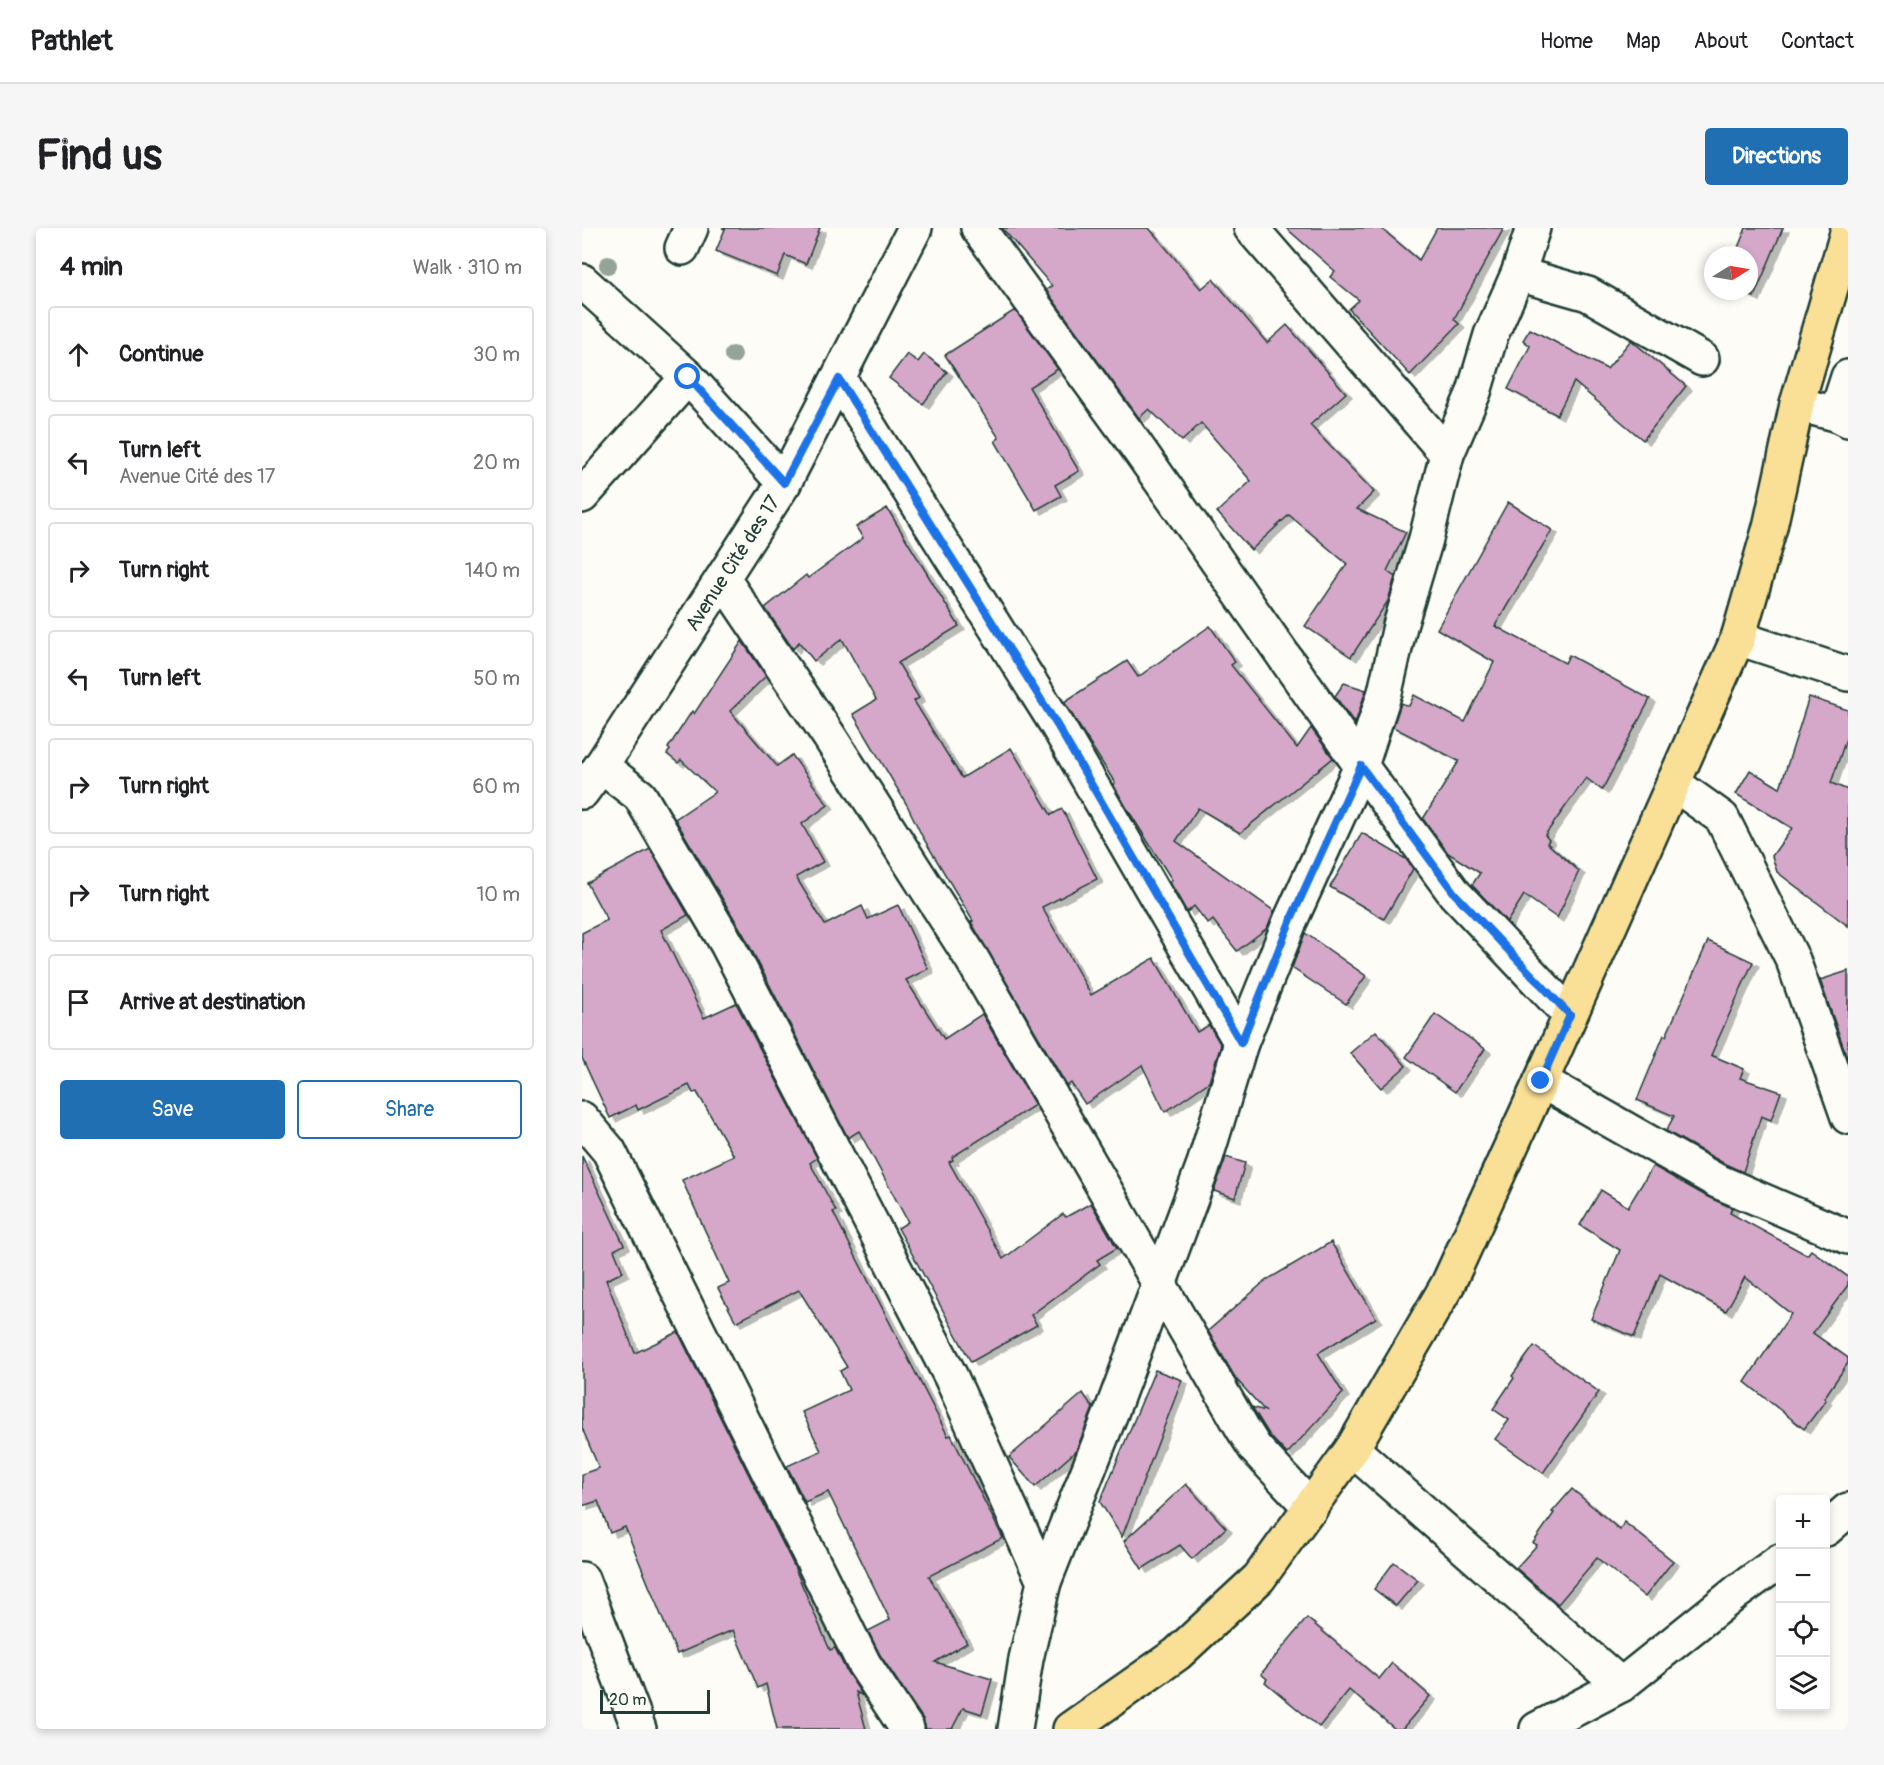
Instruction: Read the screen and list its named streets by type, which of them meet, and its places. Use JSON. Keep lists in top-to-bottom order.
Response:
{
  "streets": {
    "street": ["Avenue Cité des 17"]
  },
  "scale_bar": "20 m",
  "north": "right",
  "page": {
    "header": "Pathlet",
    "nav": [
      "Home",
      "Map",
      "About",
      "Contact"
    ],
    "buttons": [
      "Directions",
      ["Save", "Share"]
    ],
    "title": "Find us",
    "heading": ["4 min", "Walk · 310 m"],
    "list": [
      ["Continue", "30 m"],
      ["Turn left", "Avenue Cité des 17", "20 m"],
      ["Turn right", "140 m"],
      ["Turn left", "50 m"],
      ["Turn right", "60 m"],
      ["Turn right", "10 m"],
      "Arrive at destination"
    ],
    "map_buttons": ["+", "−"],
    "scale": "20 m"
  }
}
